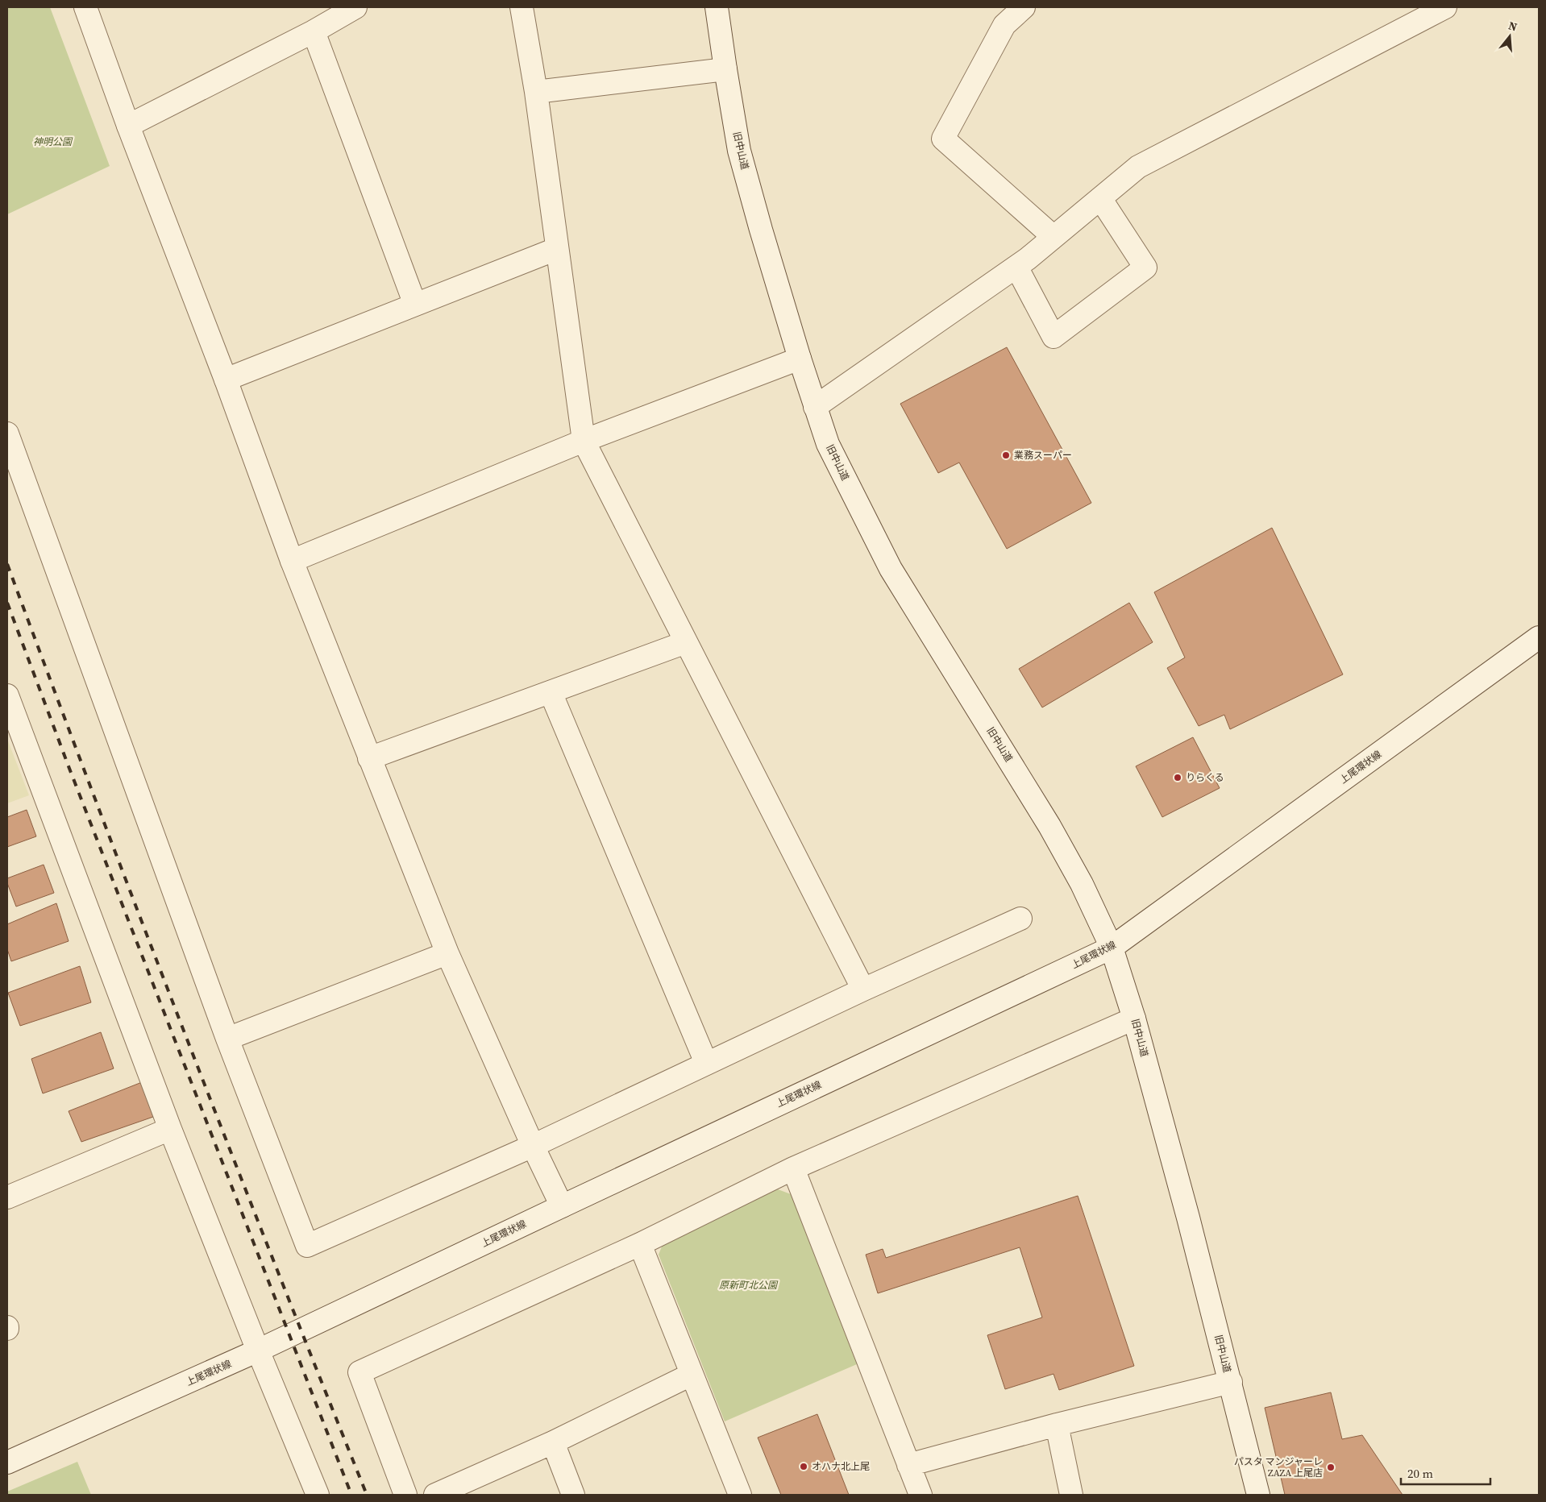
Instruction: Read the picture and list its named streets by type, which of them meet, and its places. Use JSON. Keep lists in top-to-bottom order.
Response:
{
  "streets": {
    "street": ["旧中山道", "上尾環状線"]
  },
  "crossings": [
    ["旧中山道", "上尾環状線"]
  ],
  "parks": ["神明公園", "原新町北公園"],
  "places": [
    "業務スーパー",
    "りらくる",
    "オハナ北上尾",
    "パスタ マンジャーレ ZAZA 上尾店"
  ],
  "scale_bar": "20 m",
  "north": "top"
}
